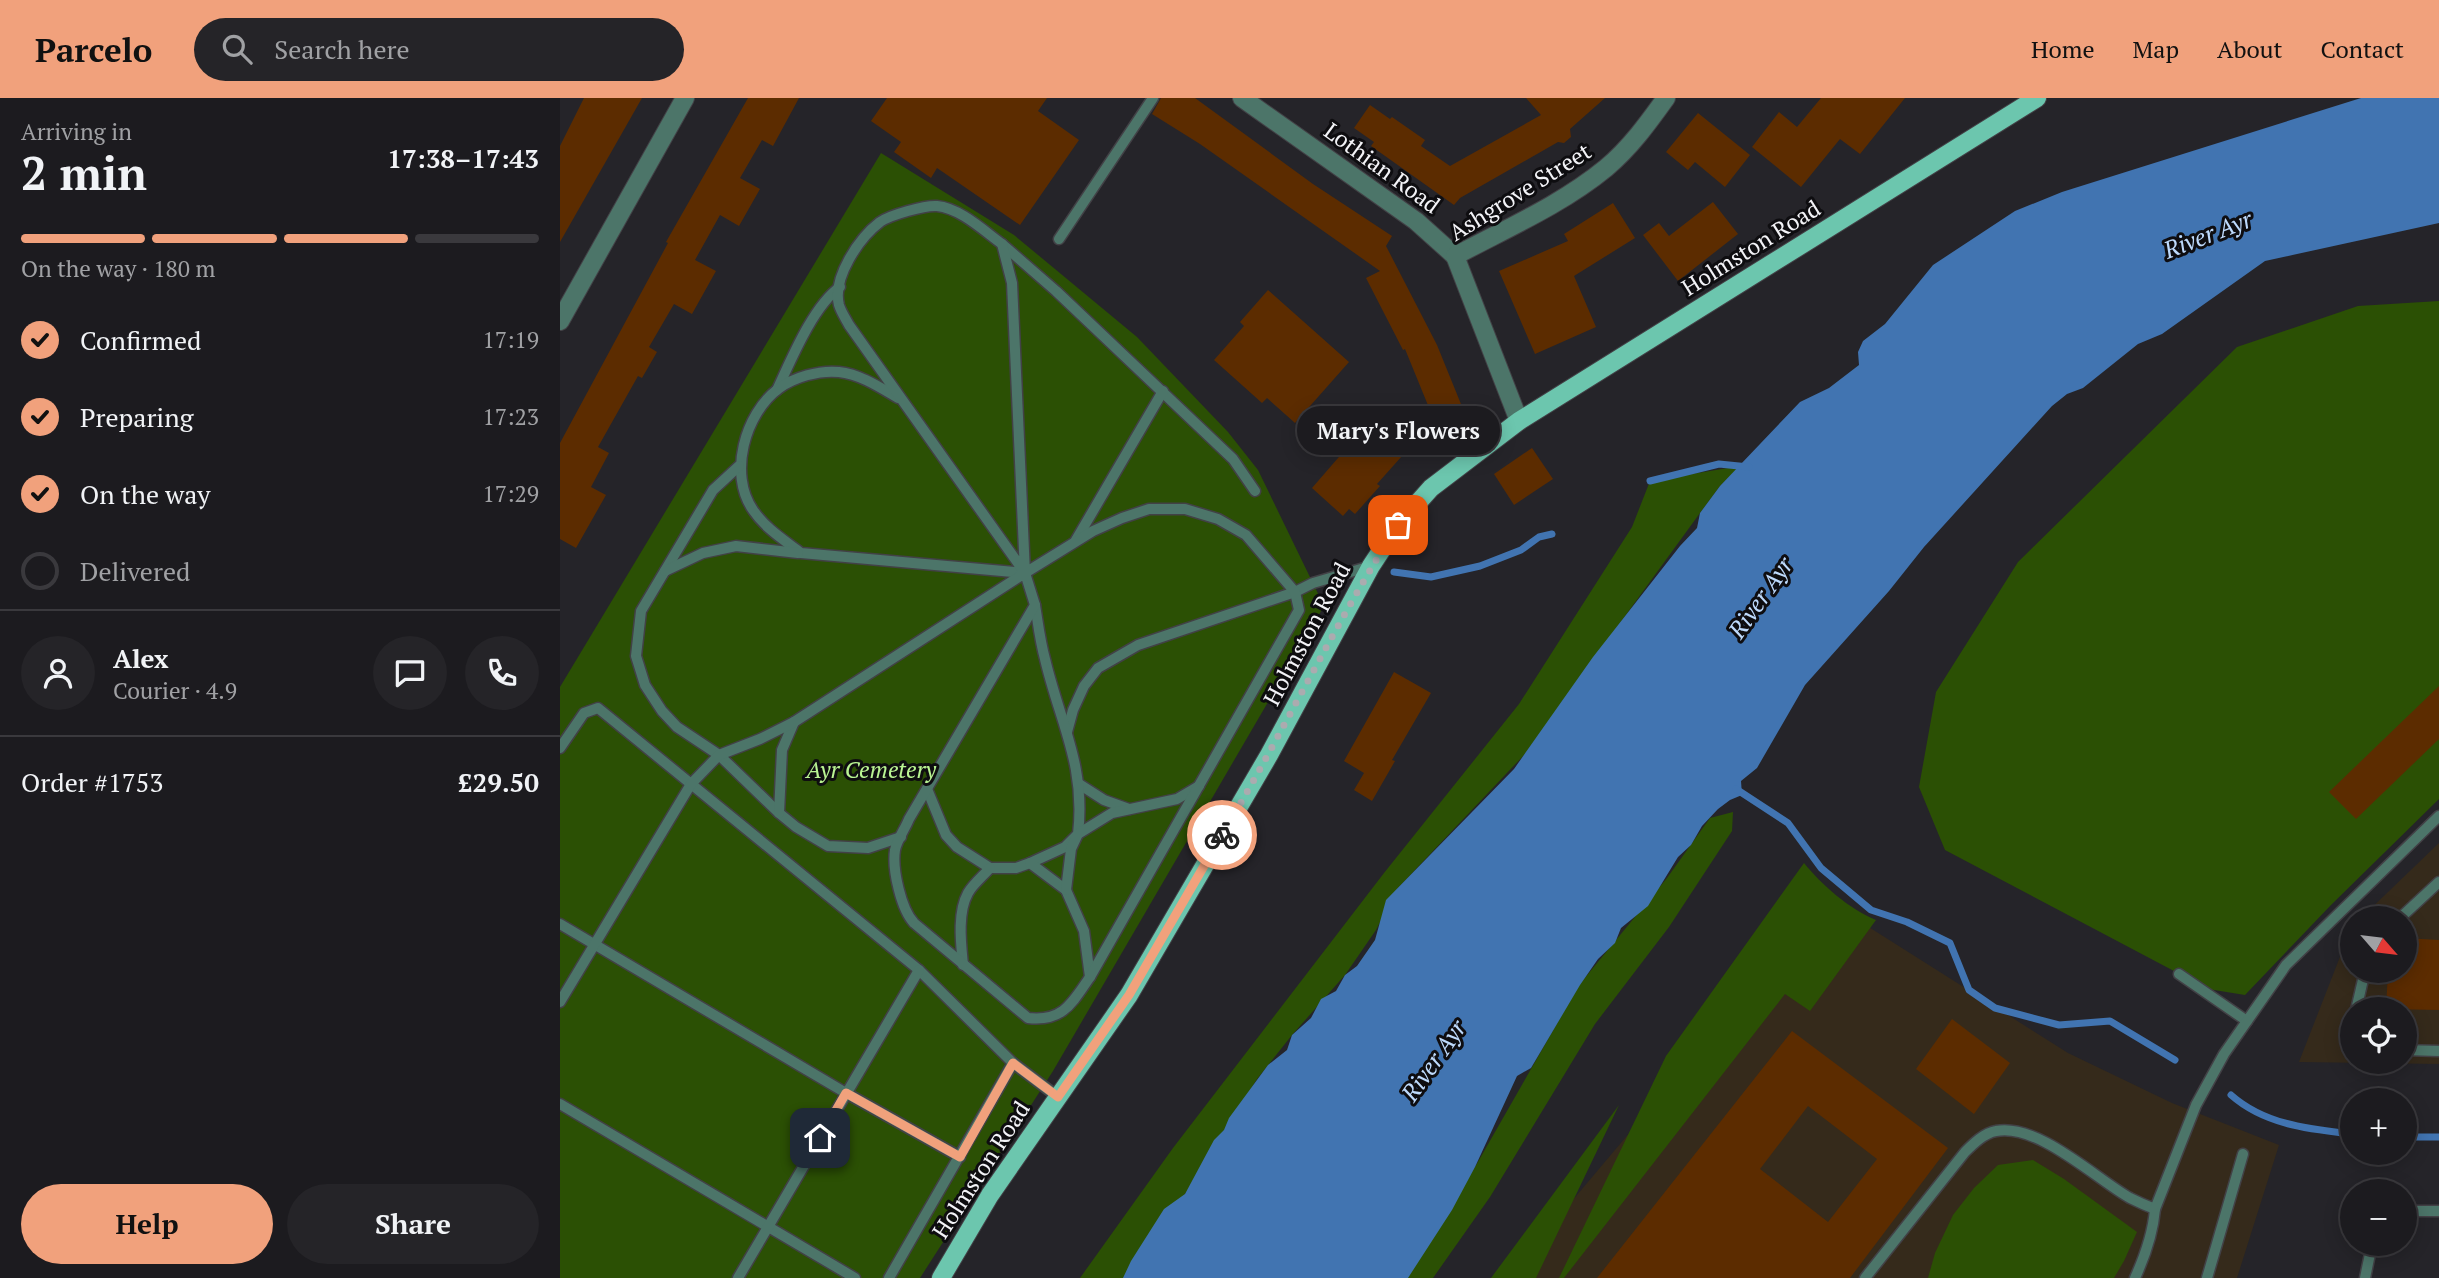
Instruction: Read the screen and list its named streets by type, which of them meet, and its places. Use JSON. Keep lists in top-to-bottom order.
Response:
{
  "streets": {
    "main road": ["Holmston Road"],
    "street": ["Lothian Road", "Ashgrove Street"]
  },
  "crossings": [
    ["Lothian Road", "Ashgrove Street"],
    ["Ashgrove Street", "Holmston Road"]
  ],
  "water": ["River Ayr"],
  "parks": ["Ayr Cemetery"],
  "places": ["Mary's Flowers"],
  "north": "bottom right",
  "page": {
    "header": "Parcelo",
    "search": "Search here",
    "nav": [
      "Home",
      "Map",
      "About",
      "Contact"
    ],
    "heading": ["2 min", "Arriving in", "17:38–17:43"],
    "panel": [
      "Alex",
      "Courier · 4.9",
      "Order #1753",
      "£29.50"
    ],
    "bar": "On the way · 180 m",
    "list": [
      ["Confirmed", "17:19"],
      ["Preparing", "17:23"],
      ["On the way", "17:29"],
      "Delivered"
    ],
    "bubble": "Mary's Flowers",
    "map_buttons": ["+", "−"],
    "buttons": ["Help", "Share"]
  }
}
